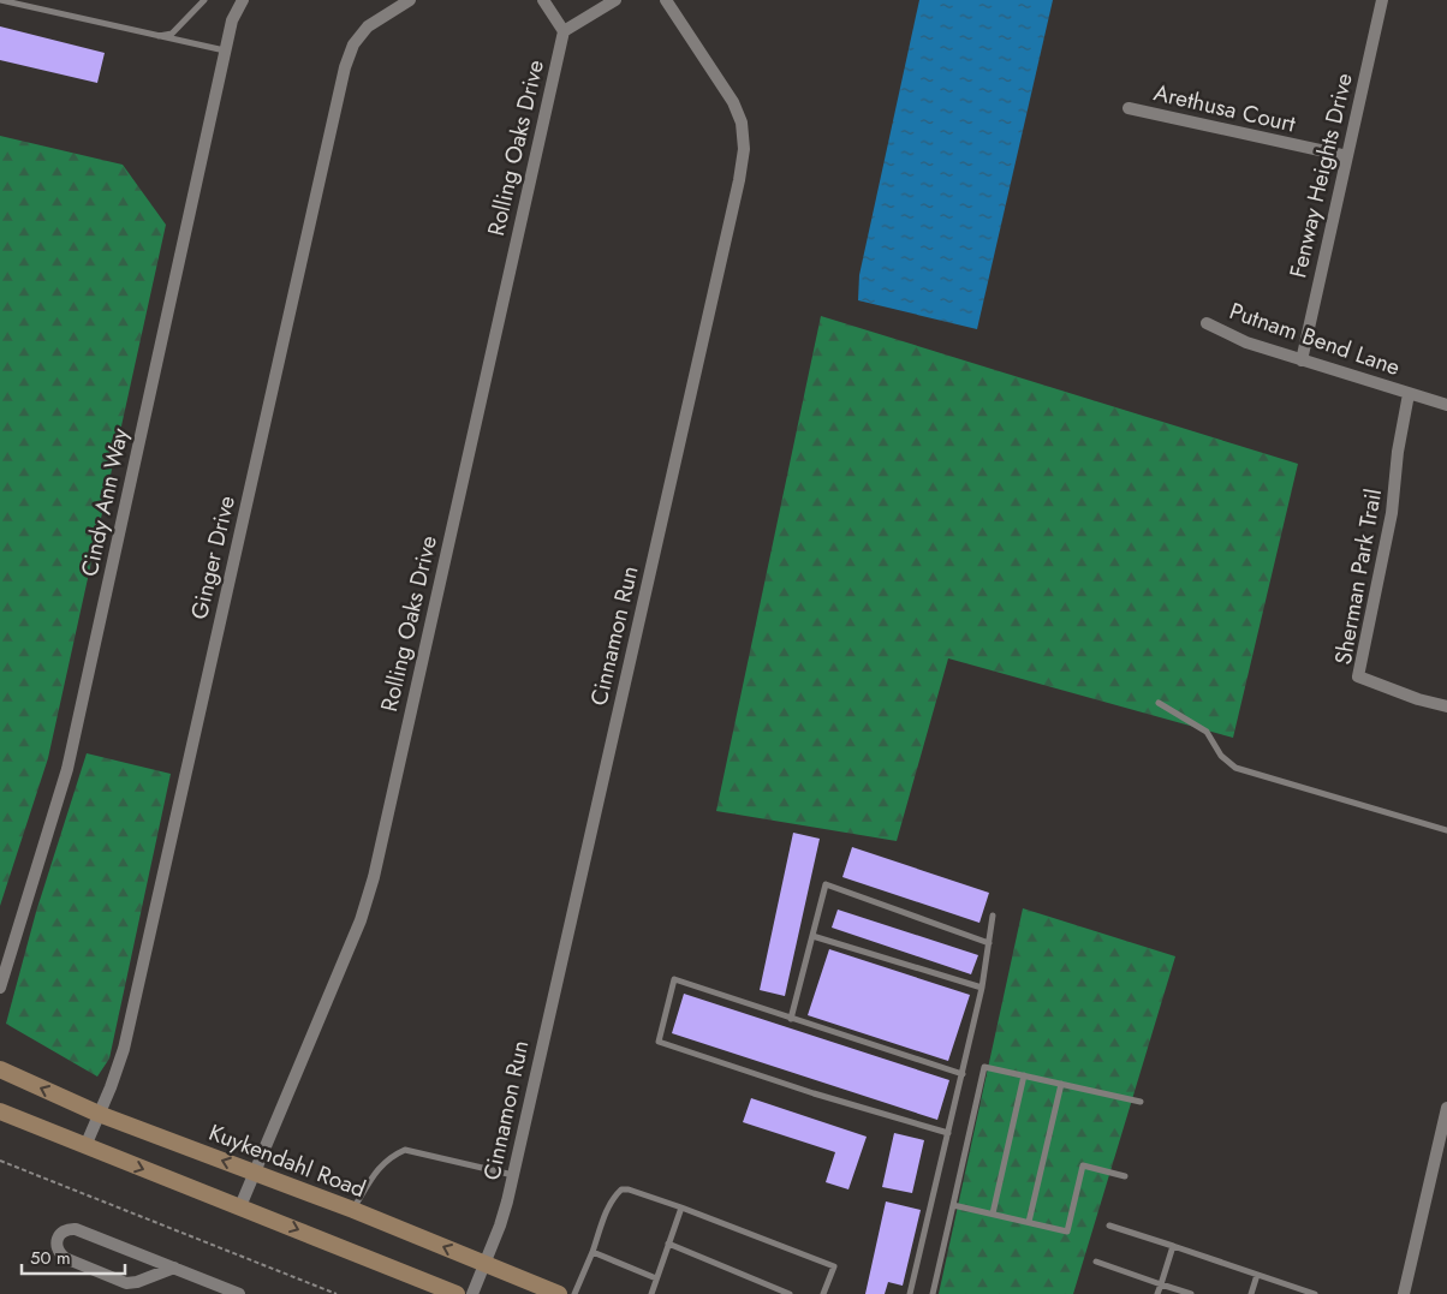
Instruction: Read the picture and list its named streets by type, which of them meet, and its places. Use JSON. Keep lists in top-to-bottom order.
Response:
{
  "streets": {
    "main road": ["Kuykendahl Road"],
    "street": [
      "Arethusa Court",
      "Rolling Oaks Drive",
      "Fenway Heights Drive",
      "Putnam Bend Lane",
      "Cindy Ann Way",
      "Ginger Drive",
      "Sherman Park Trail",
      "Cinnamon Run"
    ]
  },
  "crossings": [
    ["Arethusa Court", "Fenway Heights Drive"],
    ["Rolling Oaks Drive", "Kuykendahl Road"],
    ["Fenway Heights Drive", "Putnam Bend Lane"],
    ["Putnam Bend Lane", "Sherman Park Trail"],
    ["Ginger Drive", "Kuykendahl Road"],
    ["Cinnamon Run", "Kuykendahl Road"]
  ],
  "scale_bar": "50 m"
}
